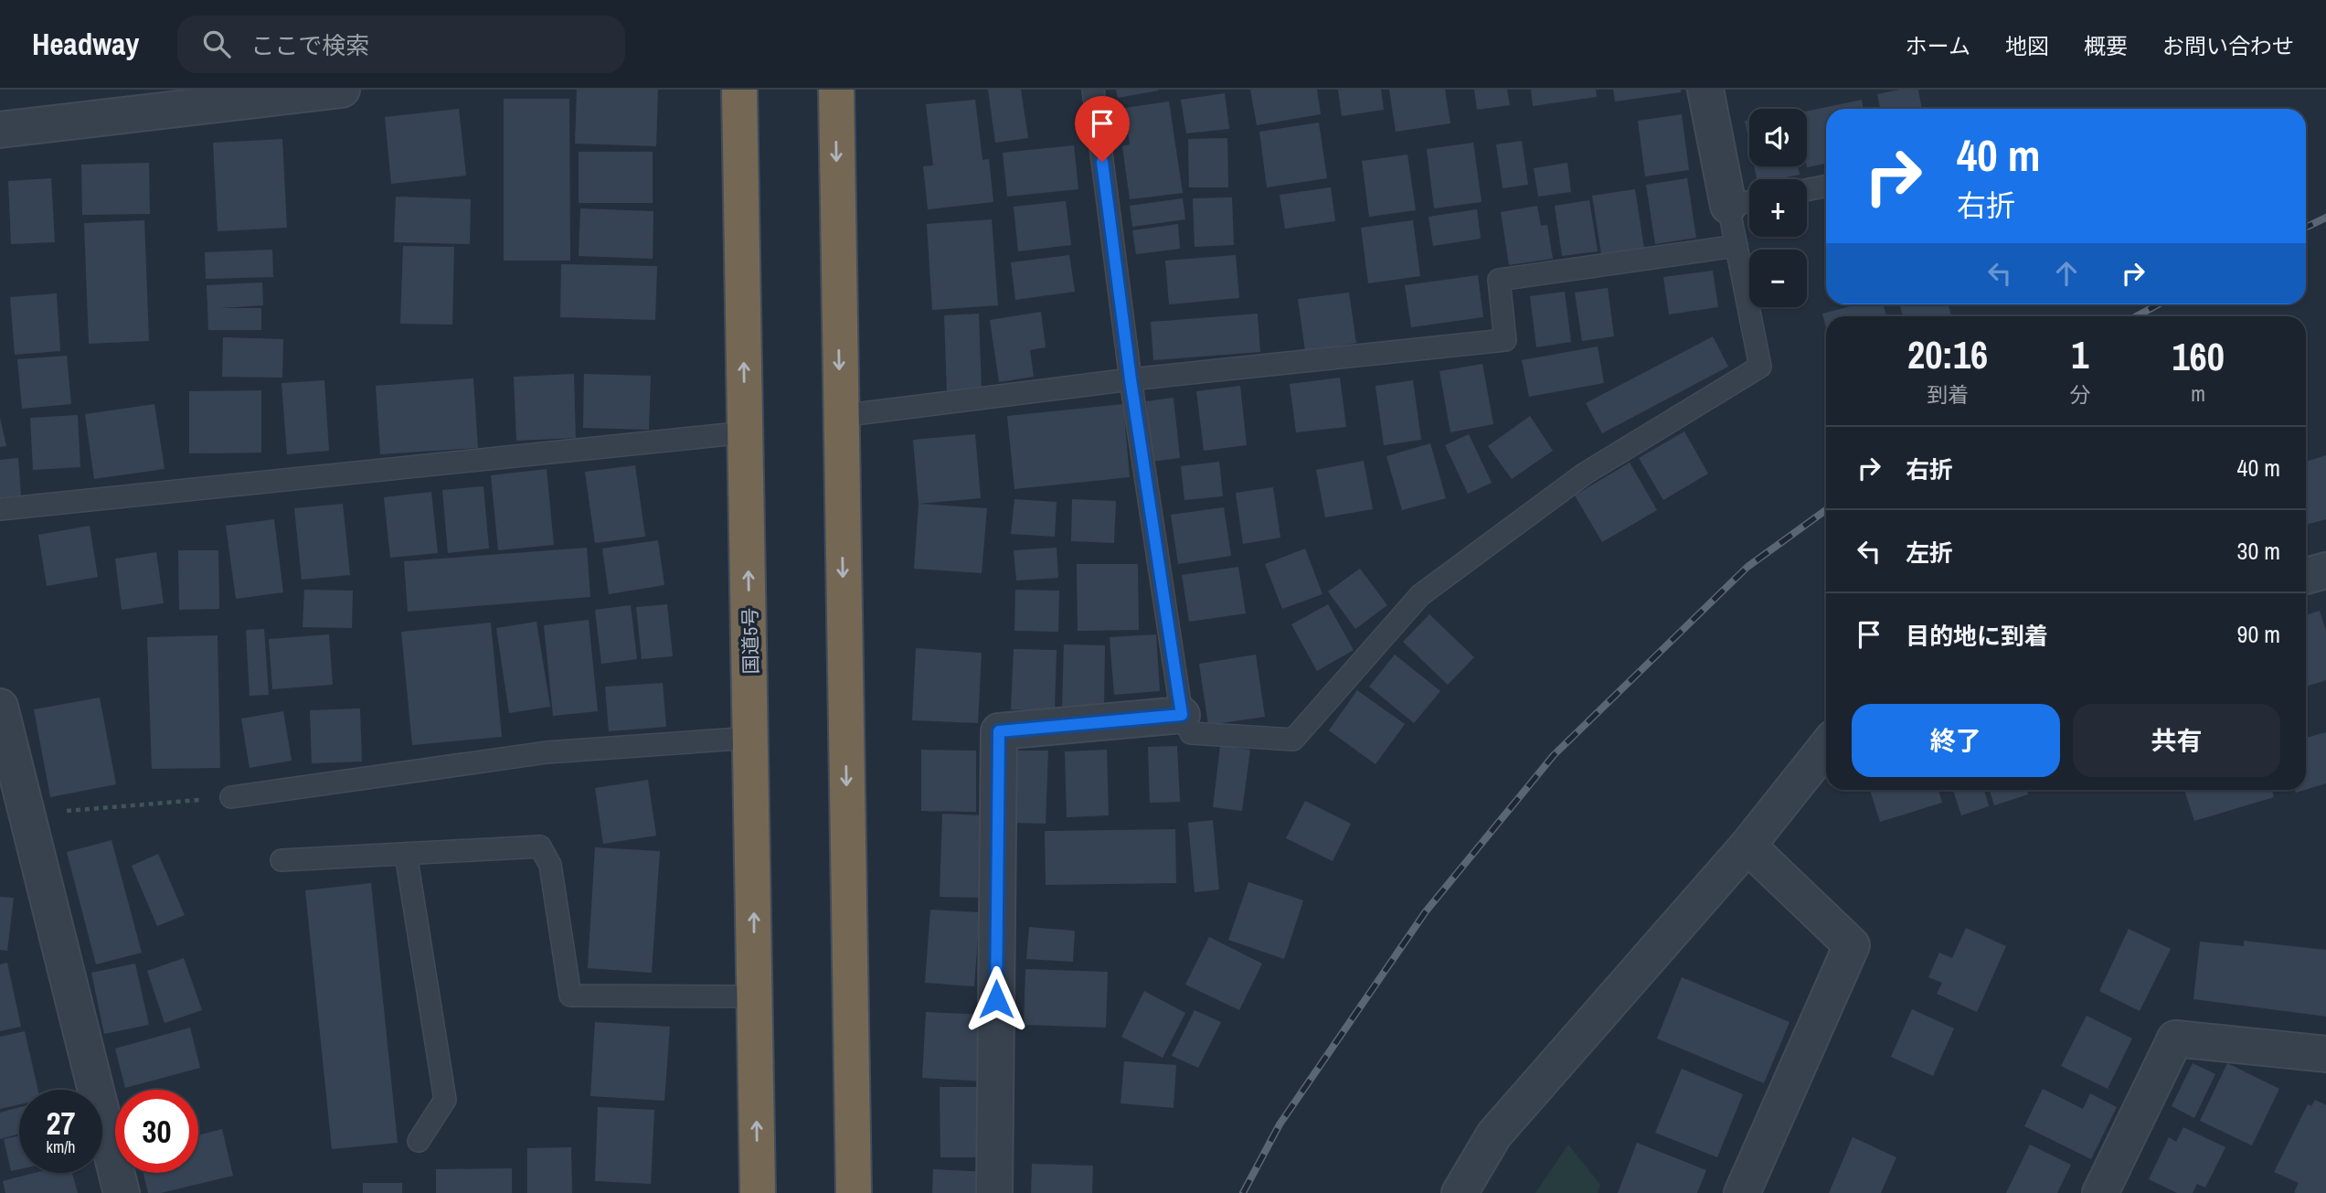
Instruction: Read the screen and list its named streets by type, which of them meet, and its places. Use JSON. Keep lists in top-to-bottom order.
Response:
{
  "streets": {
    "highway": ["国道5号"]
  },
  "page": {
    "header": "Headway",
    "search": "ここで検索",
    "nav": [
      "ホーム",
      "地図",
      "概要",
      "お問い合わせ"
    ],
    "map_buttons": ["+", "−"],
    "turn": ["40 m", "右折"],
    "eta": [
      "20:16",
      "到着",
      "1",
      "分",
      "160",
      "m"
    ],
    "list": [
      {
        "name": "右折",
        "value": "40 m"
      },
      {
        "name": "左折",
        "value": "30 m"
      },
      {
        "name": "目的地に到着",
        "value": "90 m"
      }
    ],
    "buttons": ["終了", "共有"],
    "speed": "27 km/h",
    "limit": "30"
  }
}
